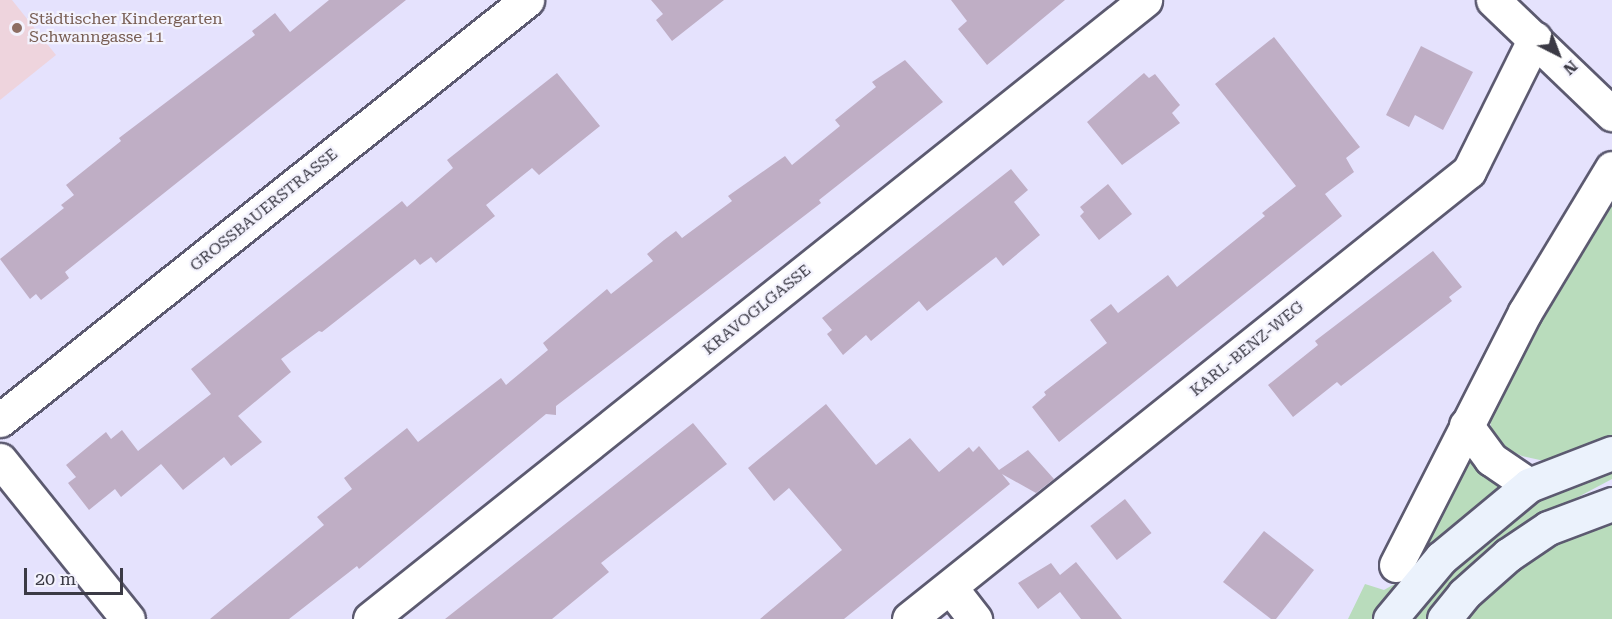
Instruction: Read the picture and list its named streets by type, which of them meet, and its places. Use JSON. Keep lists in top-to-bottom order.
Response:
{
  "streets": {
    "street": ["GROSSBAUERSTRASSE", "KRAVOGLGASSE", "KARL-BENZ-WEG"]
  },
  "places": ["Städtischer Kindergarten Schwanngasse 11"],
  "scale_bar": "20 m",
  "north": "bottom right"
}
